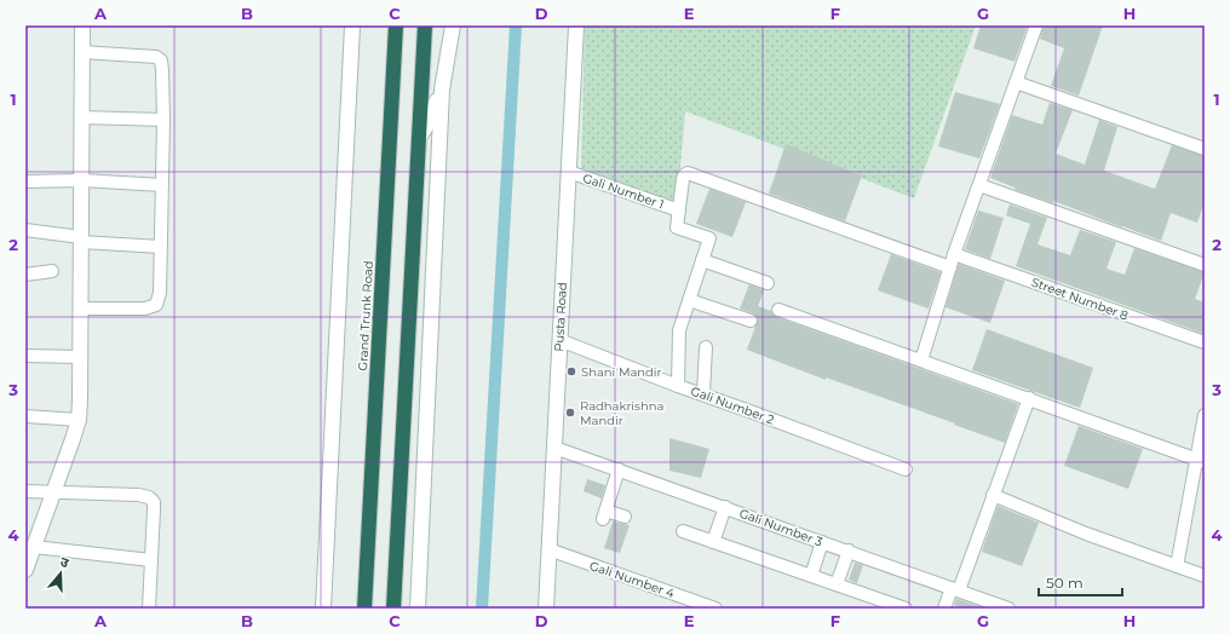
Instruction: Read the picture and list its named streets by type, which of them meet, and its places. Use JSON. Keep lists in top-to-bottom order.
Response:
{
  "streets": {
    "highway": ["Grand Trunk Road"],
    "main road": ["Pusta Road"],
    "street": [
      "Gali Number 1",
      "Street Number 8",
      "Gali Number 2",
      "Gali Number 3",
      "Gali Number 4"
    ]
  },
  "crossings": [
    ["Gali Number 1", "Pusta Road"],
    ["Pusta Road", "Gali Number 2"],
    ["Pusta Road", "Gali Number 3"],
    ["Pusta Road", "Gali Number 4"]
  ],
  "places": ["Shani Mandir", "Radhakrishna Mandir"],
  "scale_bar": "50 m",
  "north": "top",
  "grid": {
    "columns": [
      "A",
      "B",
      "C",
      "D",
      "E",
      "F",
      "G",
      "H"
    ],
    "rows": [
      "1",
      "2",
      "3",
      "4"
    ]
  }
}
